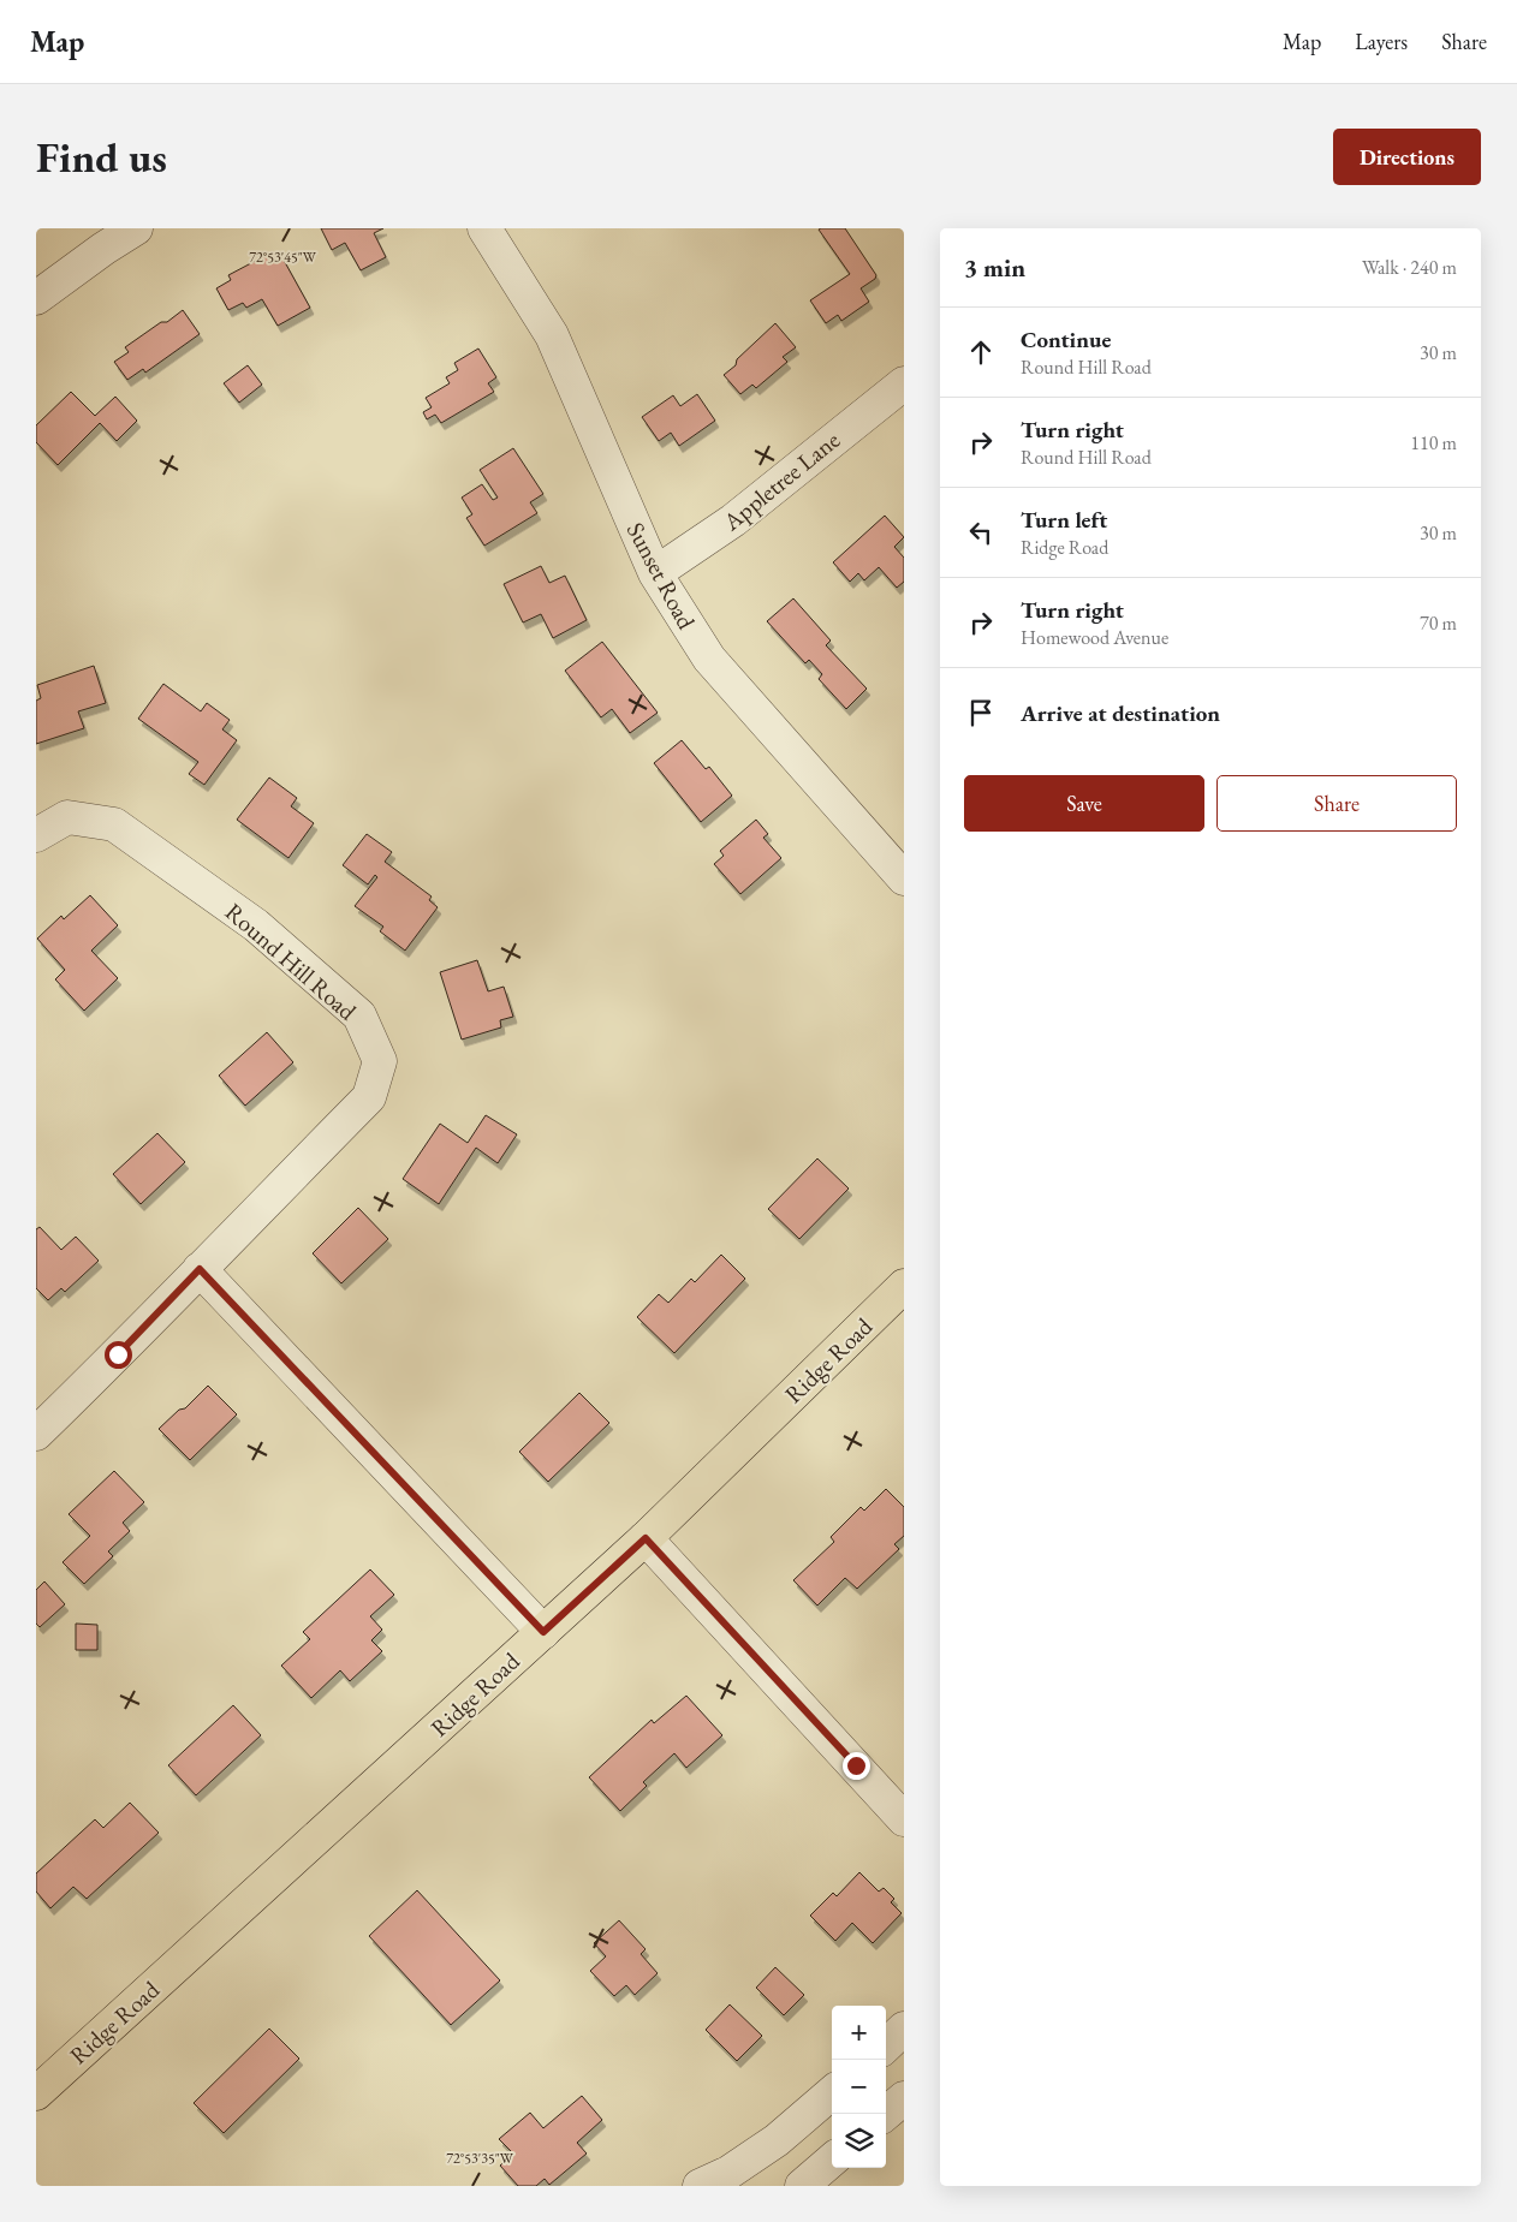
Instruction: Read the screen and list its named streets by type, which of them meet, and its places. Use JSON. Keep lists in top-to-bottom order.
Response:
{
  "streets": {
    "main road": ["Ridge Road"],
    "street": ["Appletree Lane", "Sunset Road", "Round Hill Road"]
  },
  "crossings": [
    ["Appletree Lane", "Sunset Road"]
  ],
  "page": {
    "header": "Map",
    "nav": ["Map", "Layers", "Share"],
    "buttons": [
      "Directions",
      ["Save", "Share"]
    ],
    "title": "Find us",
    "heading": ["3 min", "Walk · 240 m"],
    "list": [
      ["Continue", "Round Hill Road", "30 m"],
      ["Turn right", "Round Hill Road", "110 m"],
      ["Turn left", "Ridge Road", "30 m"],
      ["Turn right", "Homewood Avenue", "70 m"],
      "Arrive at destination"
    ],
    "map_buttons": ["+", "−"]
  },
  "coordinates": ["72°53'45\"W", "72°53'35\"W"]
}
